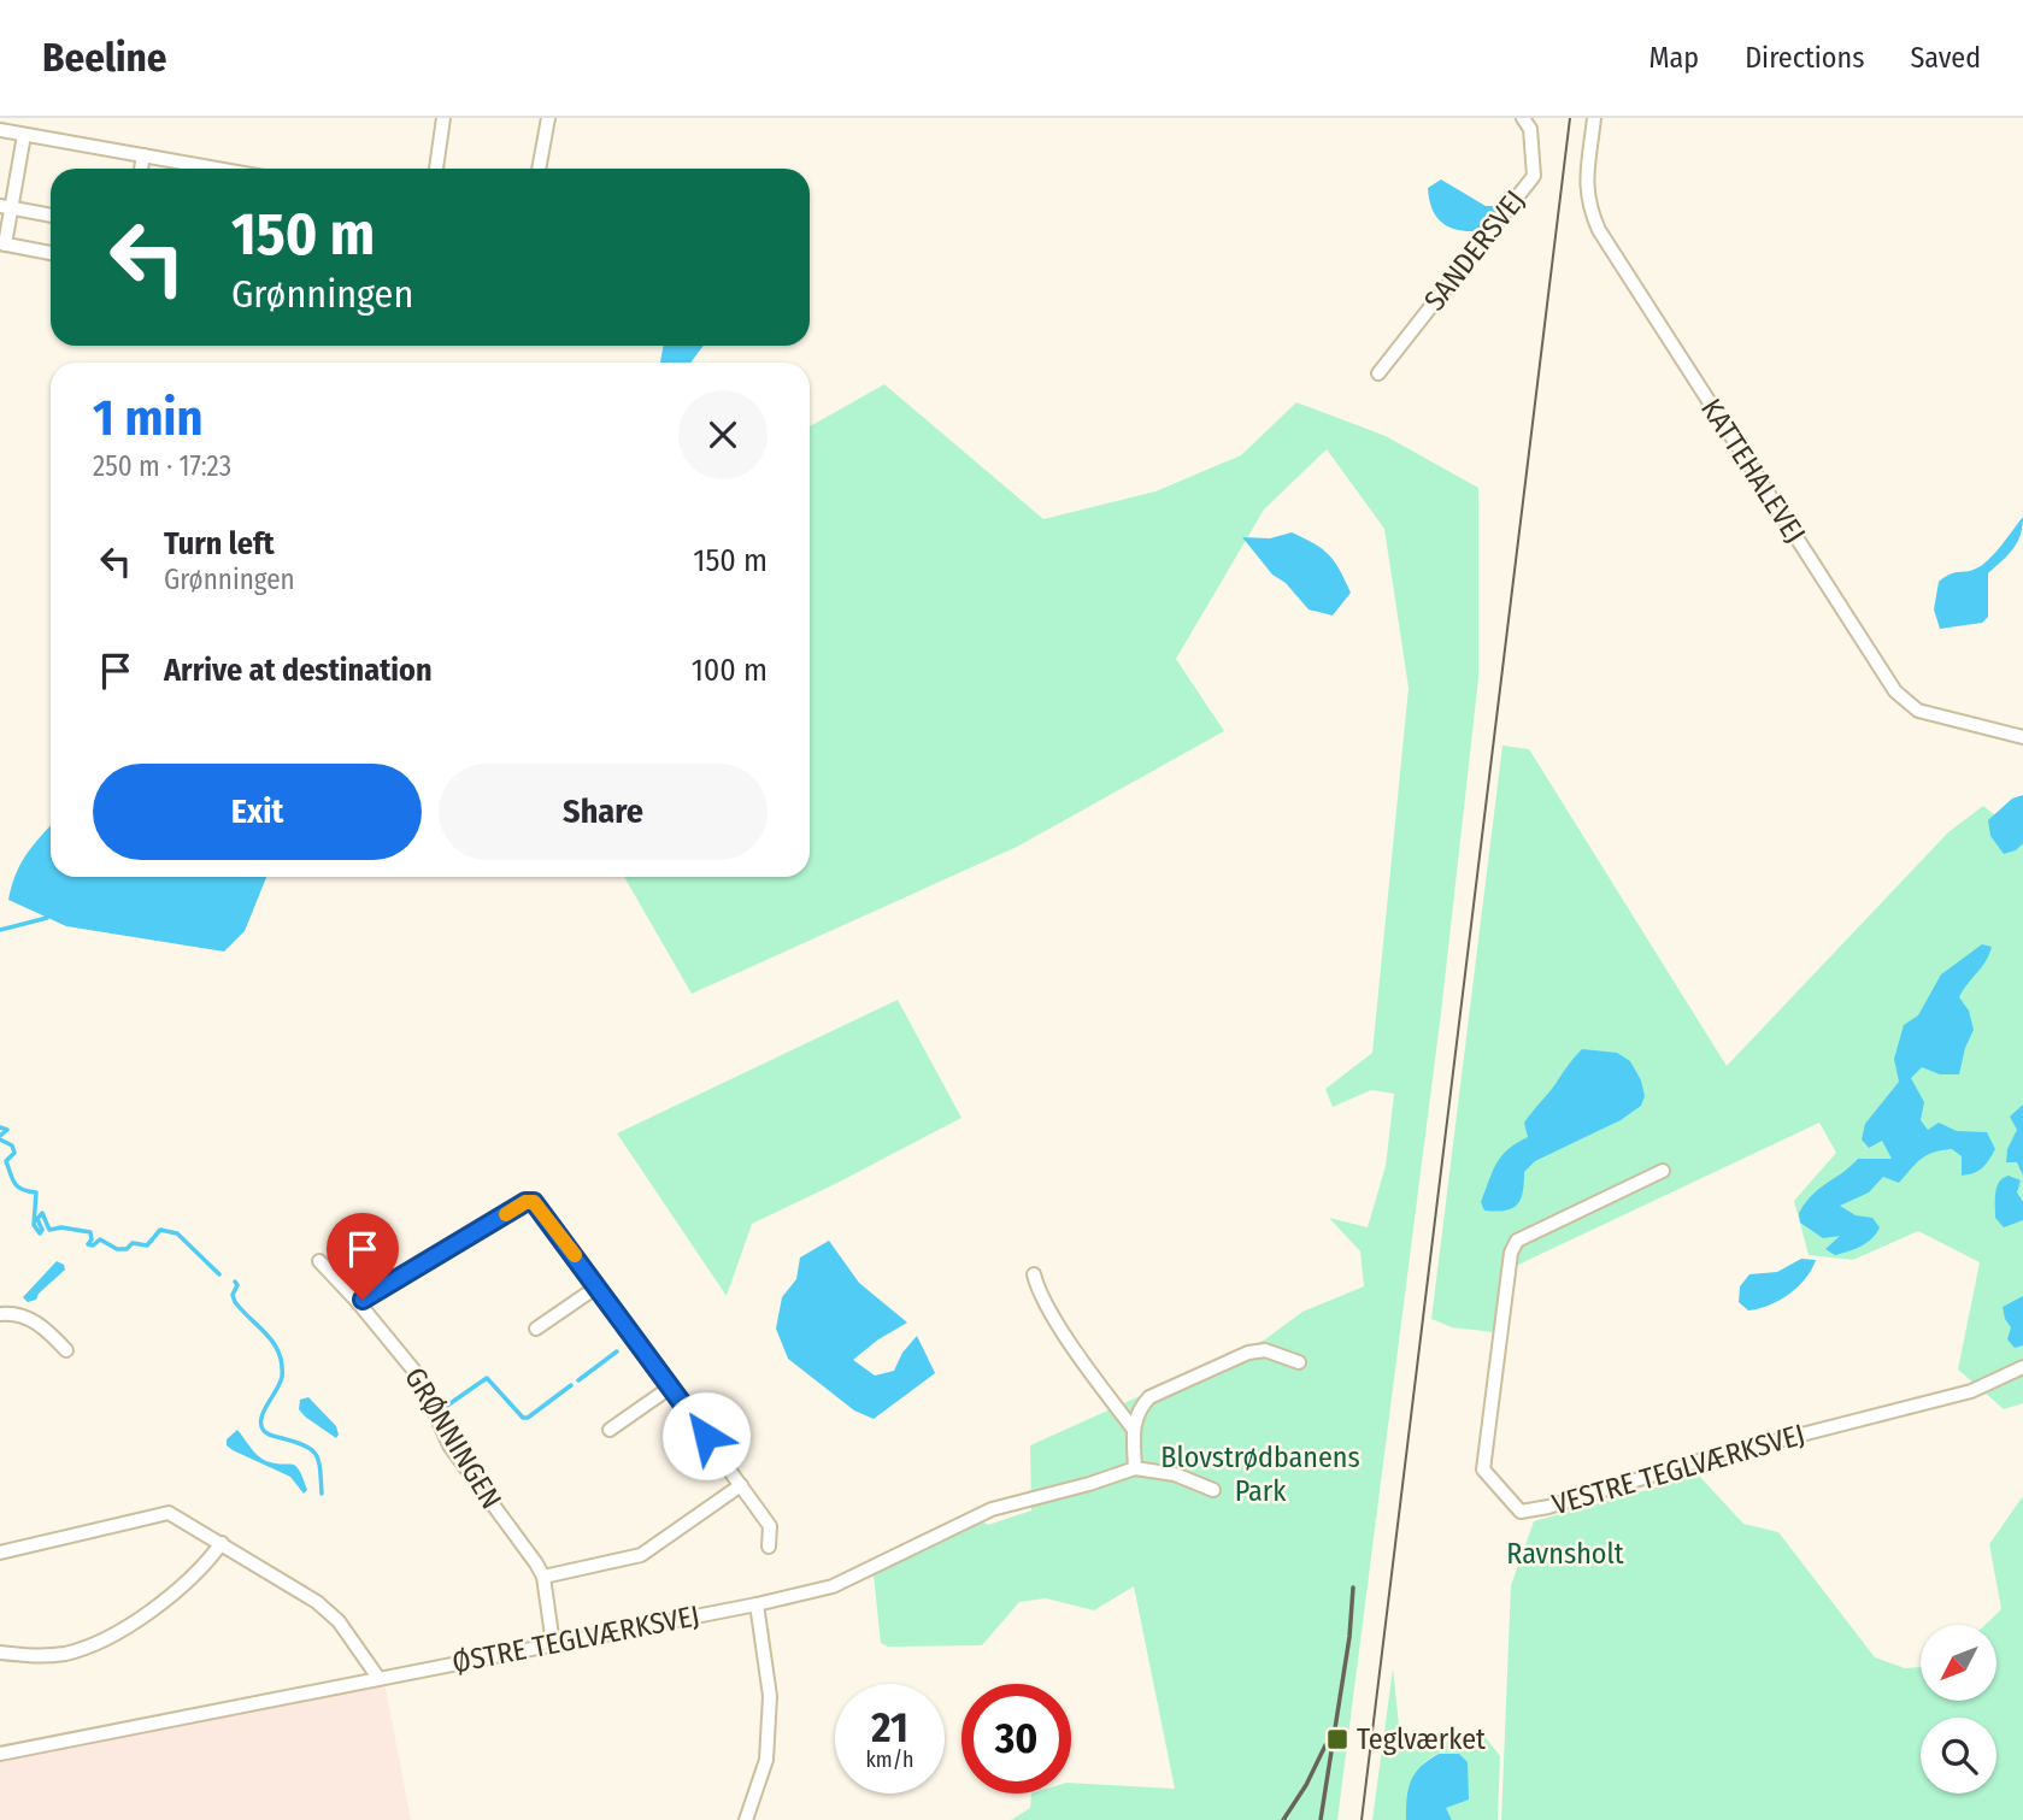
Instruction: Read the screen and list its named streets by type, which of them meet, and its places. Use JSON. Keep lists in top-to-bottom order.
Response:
{
  "streets": {
    "street": [
      "SANDERSVEJ",
      "KATTEHALEVEJ",
      "GRØNNINGEN",
      "VESTRE TEGLVÆRKSVEJ",
      "ØSTRE TEGLVÆRKSVEJ"
    ]
  },
  "crossings": [
    ["GRØNNINGEN", "ØSTRE TEGLVÆRKSVEJ"]
  ],
  "parks": ["Blovstrødbanens Park", "Ravnsholt"],
  "places": {
    "transit": ["Teglværket"]
  },
  "north": "bottom left",
  "page": {
    "header": "Beeline",
    "nav": ["Map", "Directions", "Saved"],
    "turn": ["150 m", "Grønningen"],
    "heading": ["1 min", "250 m · 17:23"],
    "list": [
      {
        "name": "Turn left",
        "note": "Grønningen",
        "value": "150 m"
      },
      {
        "name": "Arrive at destination",
        "value": "100 m"
      }
    ],
    "buttons": ["Exit", "Share"],
    "speed": "21 km/h",
    "limit": "30"
  }
}
